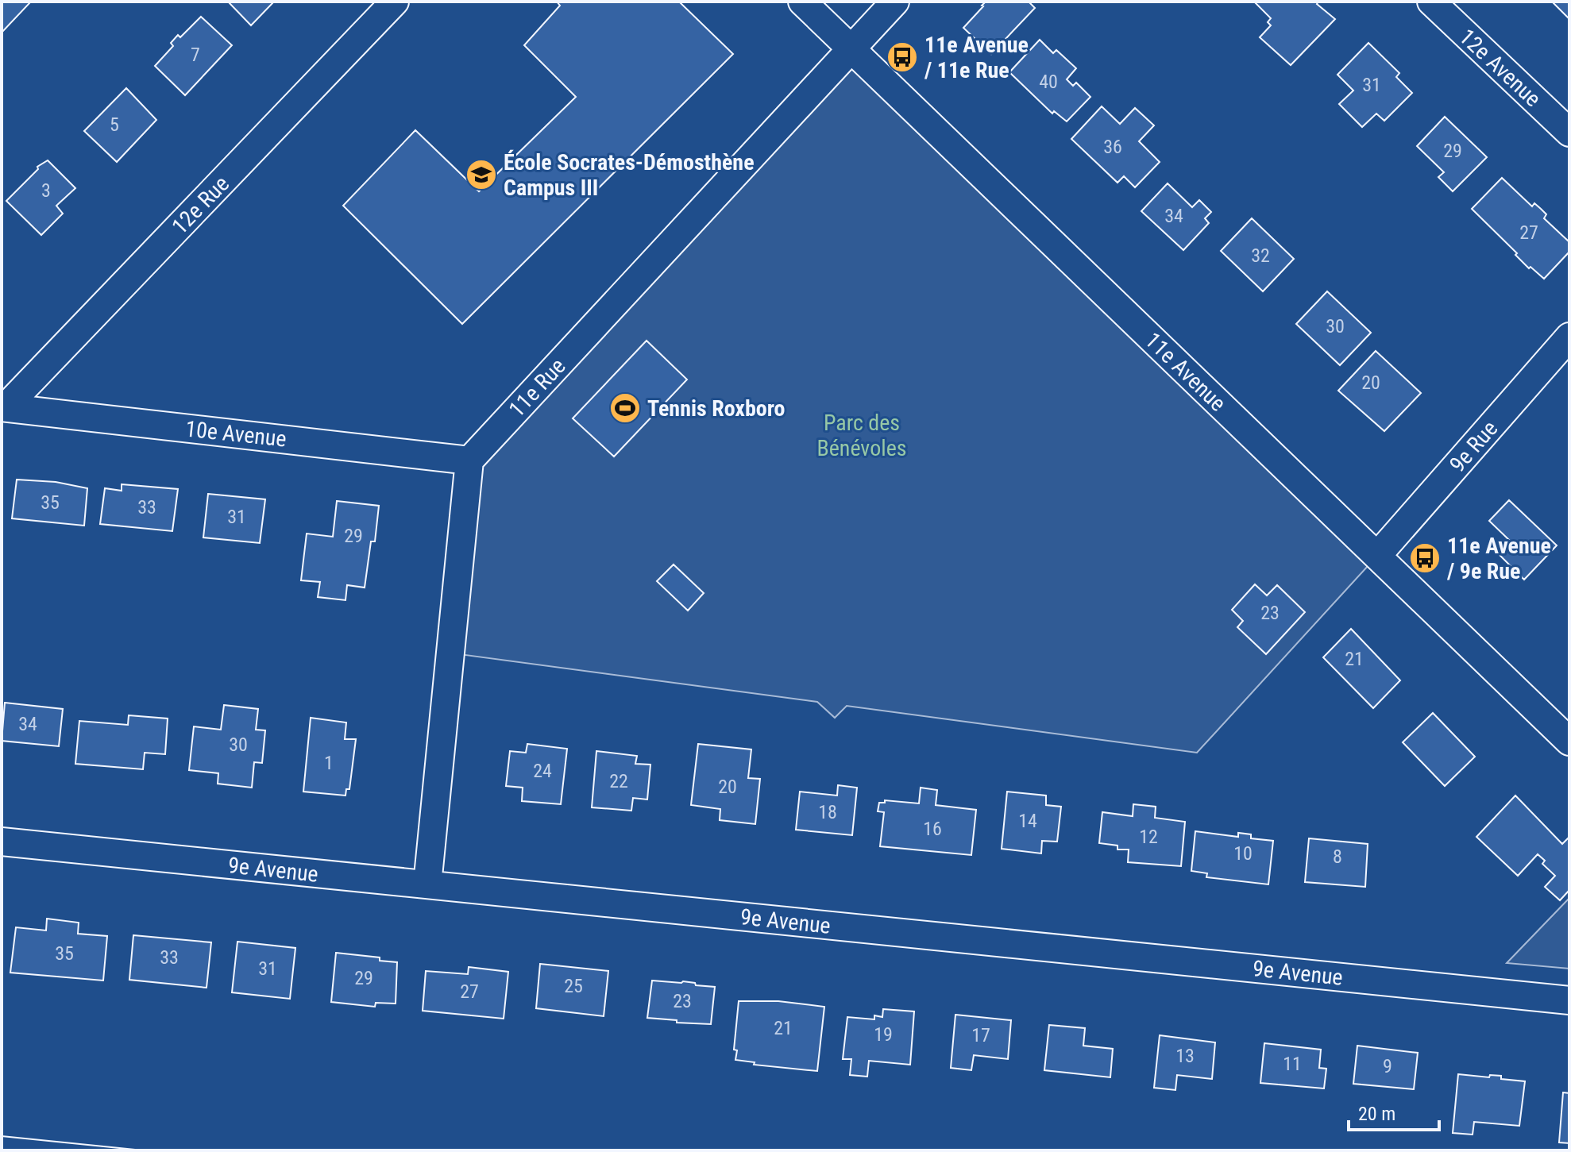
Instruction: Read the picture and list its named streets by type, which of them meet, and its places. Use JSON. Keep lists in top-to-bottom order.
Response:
{
  "streets": {
    "street": [
      "12e Avenue",
      "12e Rue",
      "11e Avenue",
      "11e Rue",
      "10e Avenue",
      "9e Rue",
      "9e Avenue"
    ]
  },
  "crossings": [
    ["12e Rue", "10e Avenue"],
    ["11e Avenue", "11e Rue"],
    ["11e Avenue", "9e Rue"],
    ["11e Rue", "10e Avenue"]
  ],
  "parks": ["Parc des Bénévoles"],
  "places": {
    "bus stop": ["11e Avenue / 11e Rue", "11e Avenue / 9e Rue"],
    "school or university": ["École Socrates-Démosthène Campus III"],
    "sports": ["Tennis Roxboro"]
  },
  "house_numbers": [
    "7",
    "40",
    "31",
    "5",
    "36",
    "29",
    "3",
    "34",
    "27",
    "32",
    "30",
    "20",
    "35",
    "33",
    "31",
    "29",
    "23",
    "21",
    "34",
    "30",
    "1",
    "24",
    "22",
    "20",
    "18",
    "14",
    "16",
    "12",
    "10",
    "8",
    "35",
    "33",
    "31",
    "29",
    "25",
    "27",
    "23",
    "21",
    "19",
    "17",
    "13",
    "11",
    "9"
  ],
  "scale_bar": "20 m"
}
